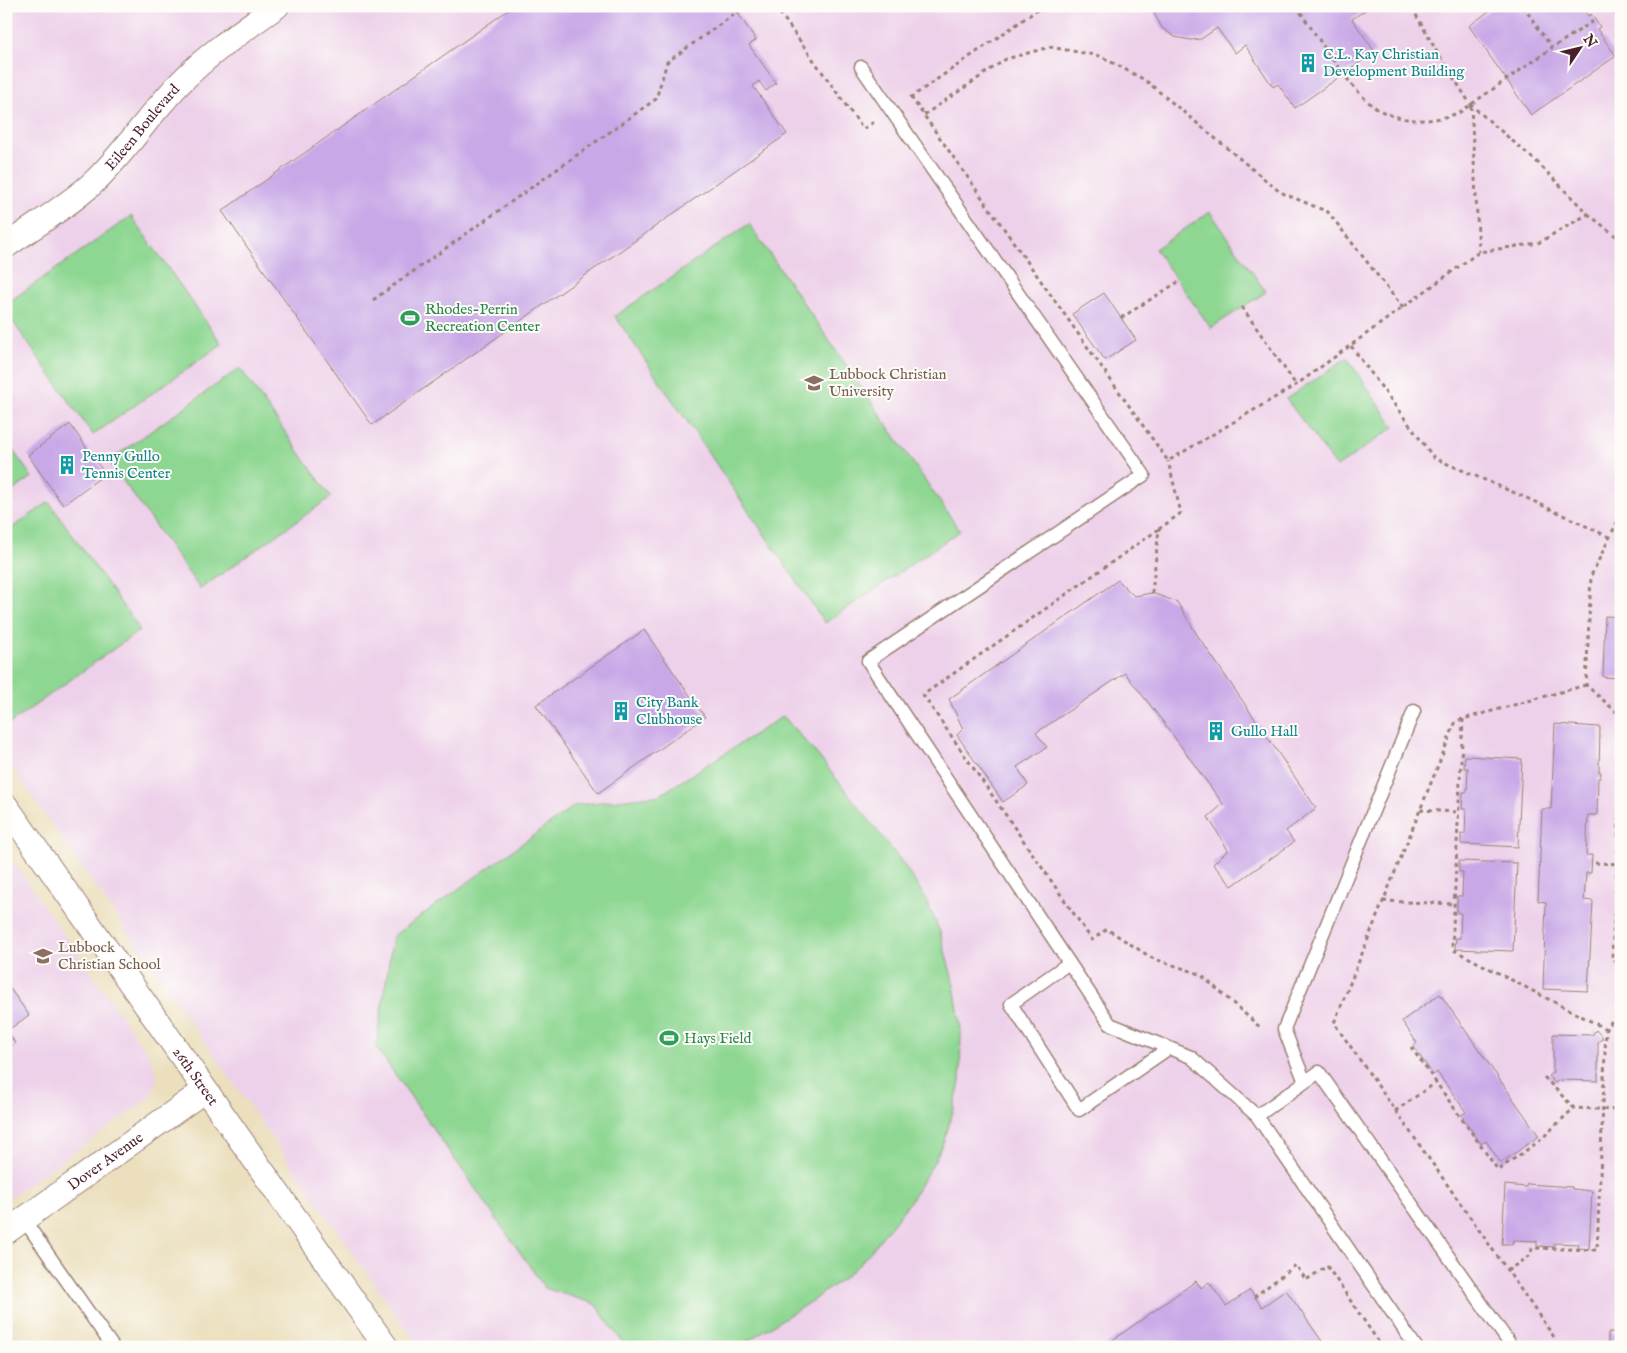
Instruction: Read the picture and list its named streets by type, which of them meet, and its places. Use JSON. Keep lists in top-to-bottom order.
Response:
{
  "streets": {
    "street": ["Eileen Boulevard", "26th Street", "Dover Avenue"]
  },
  "crossings": [
    ["26th Street", "Dover Avenue"]
  ],
  "places": {
    "building": [
      "C.L. Kay Christian Development Building",
      "Penny Gullo Tennis Center",
      "City Bank Clubhouse",
      "Gullo Hall"
    ],
    "sports": ["Rhodes-Perrin Recreation Center", "Hays Field"],
    "school or university": ["Lubbock Christian University", "Lubbock Christian School"]
  },
  "north": "top right"
}
